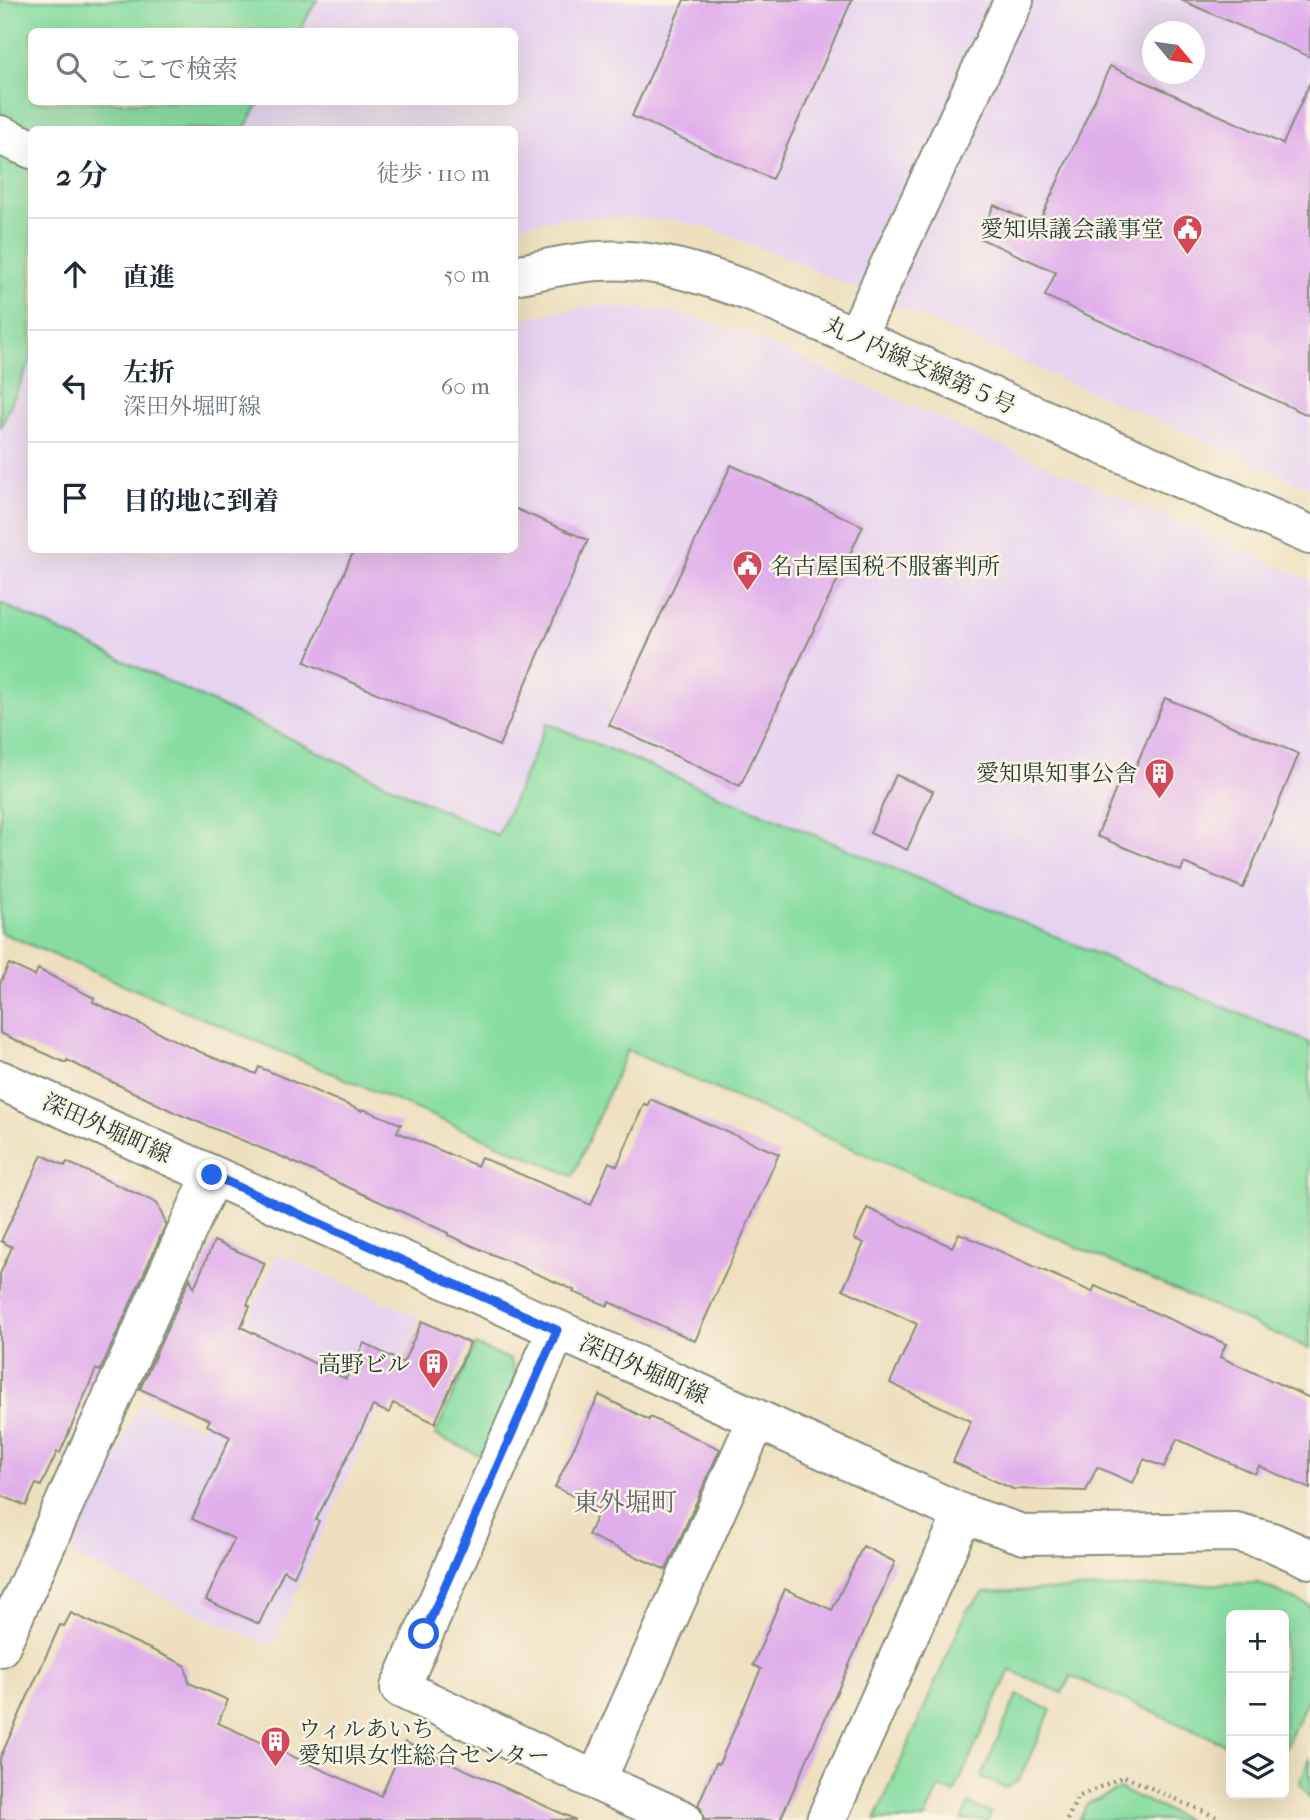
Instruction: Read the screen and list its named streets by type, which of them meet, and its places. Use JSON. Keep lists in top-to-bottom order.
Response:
{
  "streets": {
    "street": ["丸ノ内線支線第５号", "深田外堀町線"]
  },
  "districts": ["東外堀町"],
  "places": {
    "public building": ["愛知県議会議事堂", "名古屋国税不服審判所"],
    "building": ["愛知県知事公舎", "高野ビル", "ウィルあいち 愛知県女性総合センター"]
  },
  "north": "bottom right",
  "page": {
    "search": "ここで検索",
    "heading": ["2 分", "徒歩 · 110 m"],
    "list": [
      ["直進", "50 m"],
      ["左折", "深田外堀町線", "60 m"],
      "目的地に到着"
    ],
    "map_buttons": ["+", "−"]
  }
}
